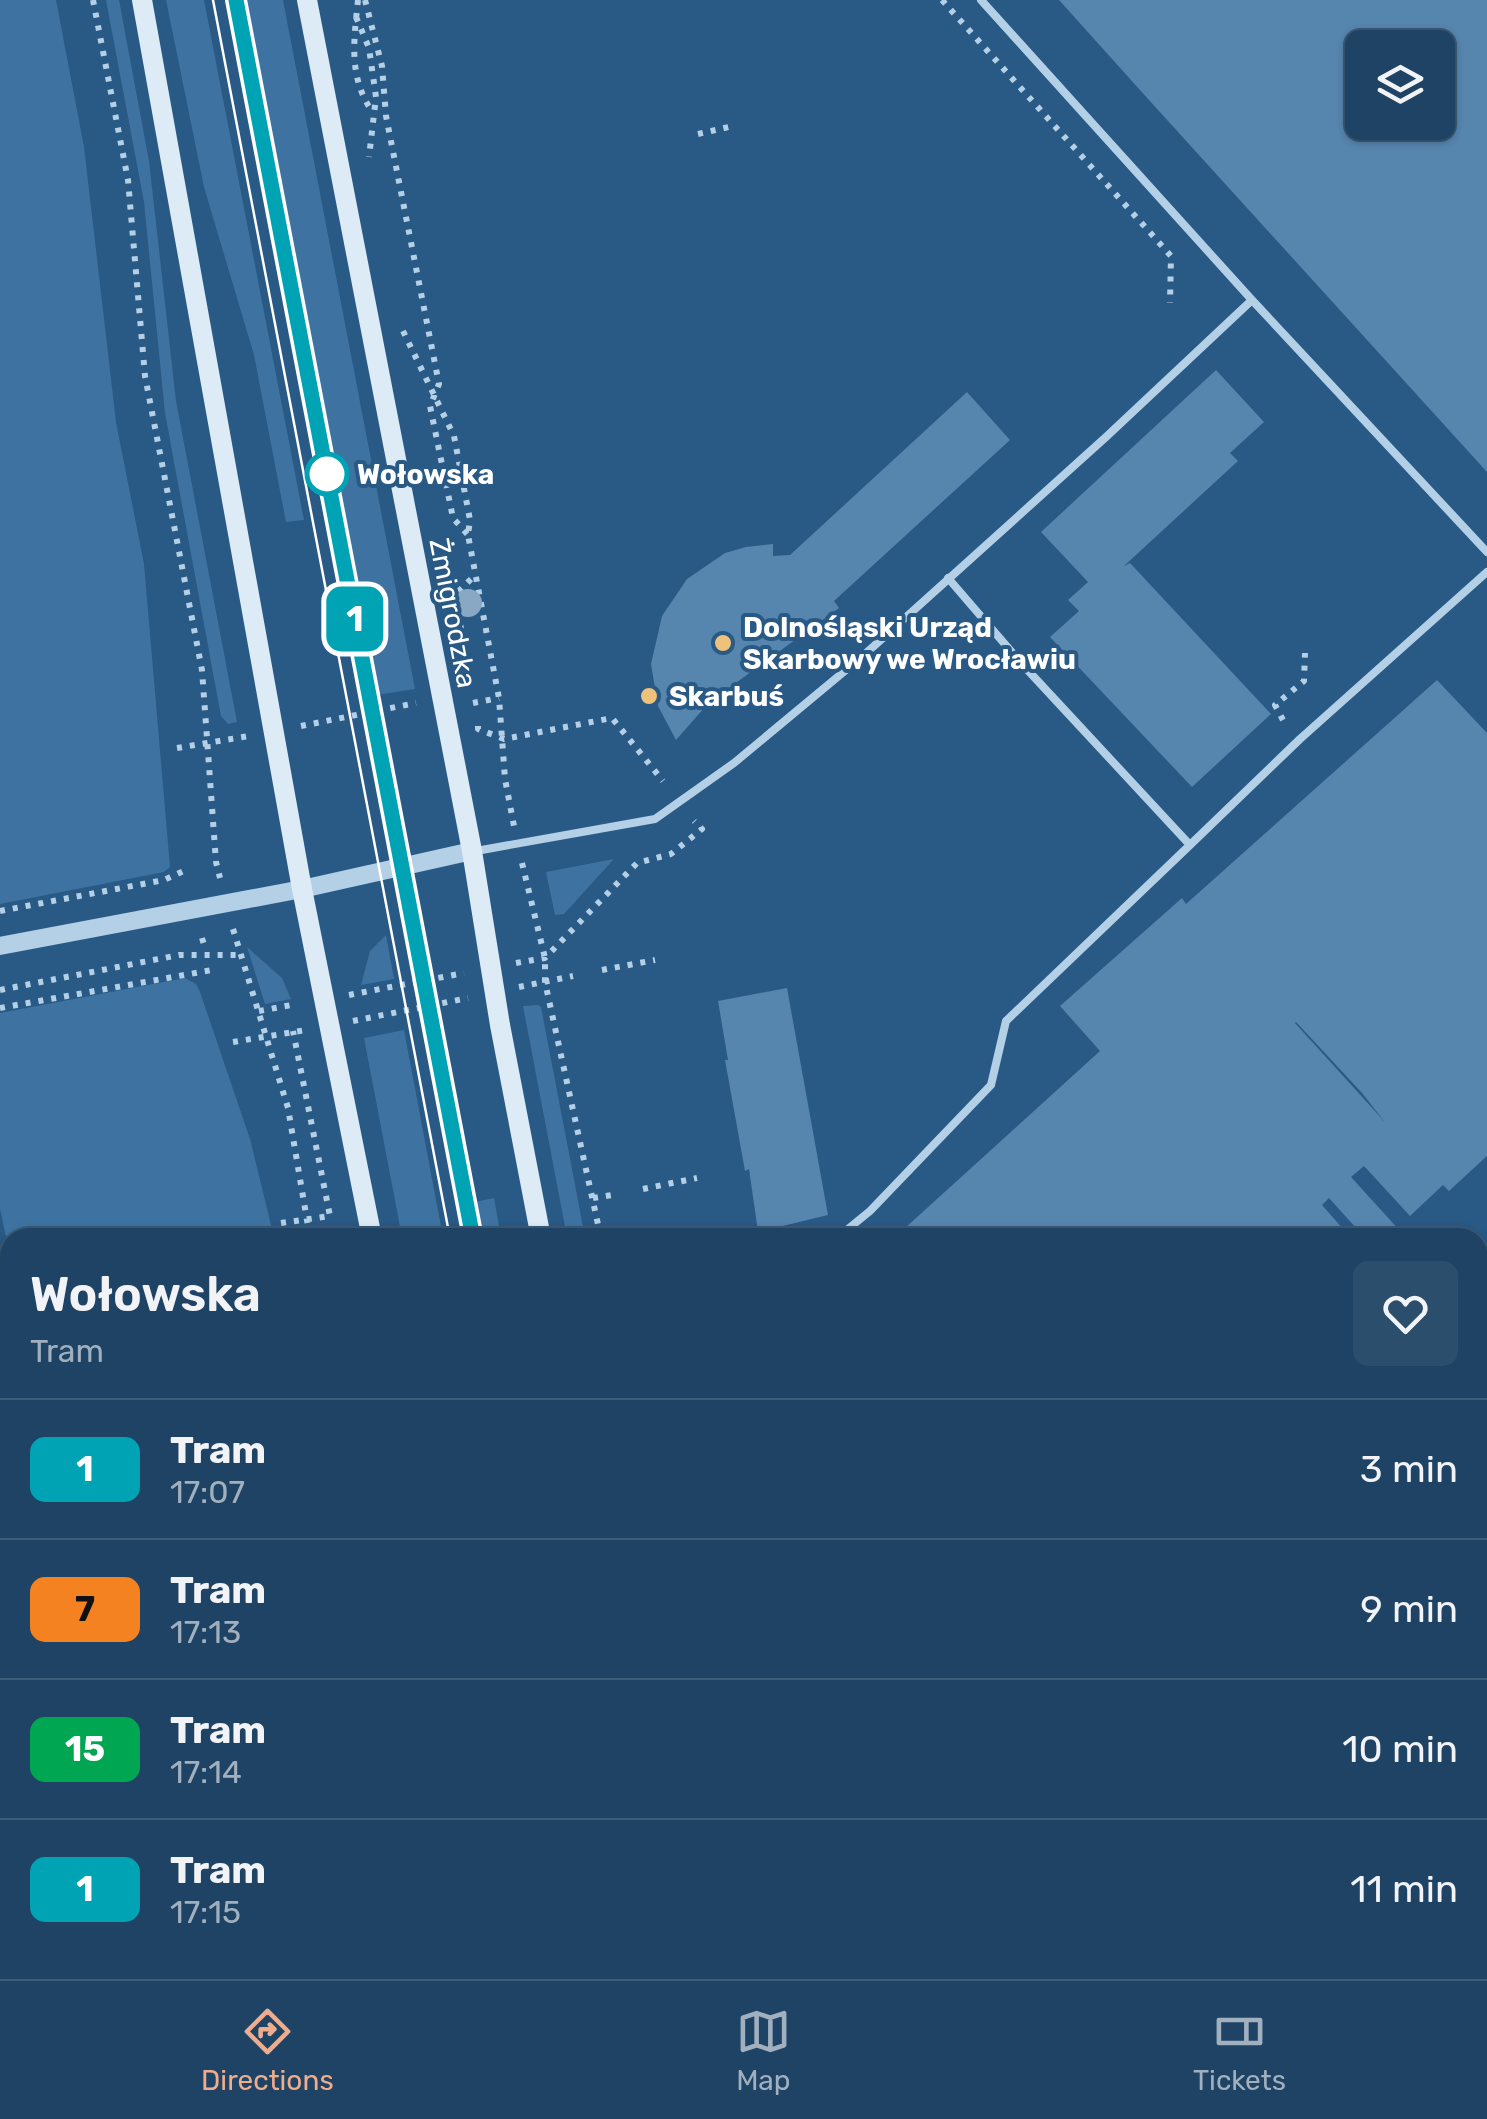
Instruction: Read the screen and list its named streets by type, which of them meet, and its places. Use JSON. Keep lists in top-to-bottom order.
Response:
{
  "streets": {
    "main road": ["Żmigrodzka"]
  },
  "places": ["Wołowska", "Dolnośląski Urząd Skarbowy we Wrocławiu", "Skarbuś"],
  "lines": ["tram line 1"],
  "page": {
    "on_map": "1",
    "heading": ["Wołowska", "Tram"],
    "list": [
      {
        "mark": "1",
        "name": "Tram",
        "note": "17:07",
        "value": "3 min"
      },
      {
        "mark": "7",
        "name": "Tram",
        "note": "17:13",
        "value": "9 min"
      },
      {
        "mark": "15",
        "name": "Tram",
        "note": "17:14",
        "value": "10 min"
      },
      {
        "mark": "1",
        "name": "Tram",
        "note": "17:15",
        "value": "11 min"
      }
    ],
    "tabs": ["Directions", "Map", "Tickets"]
  }
}
